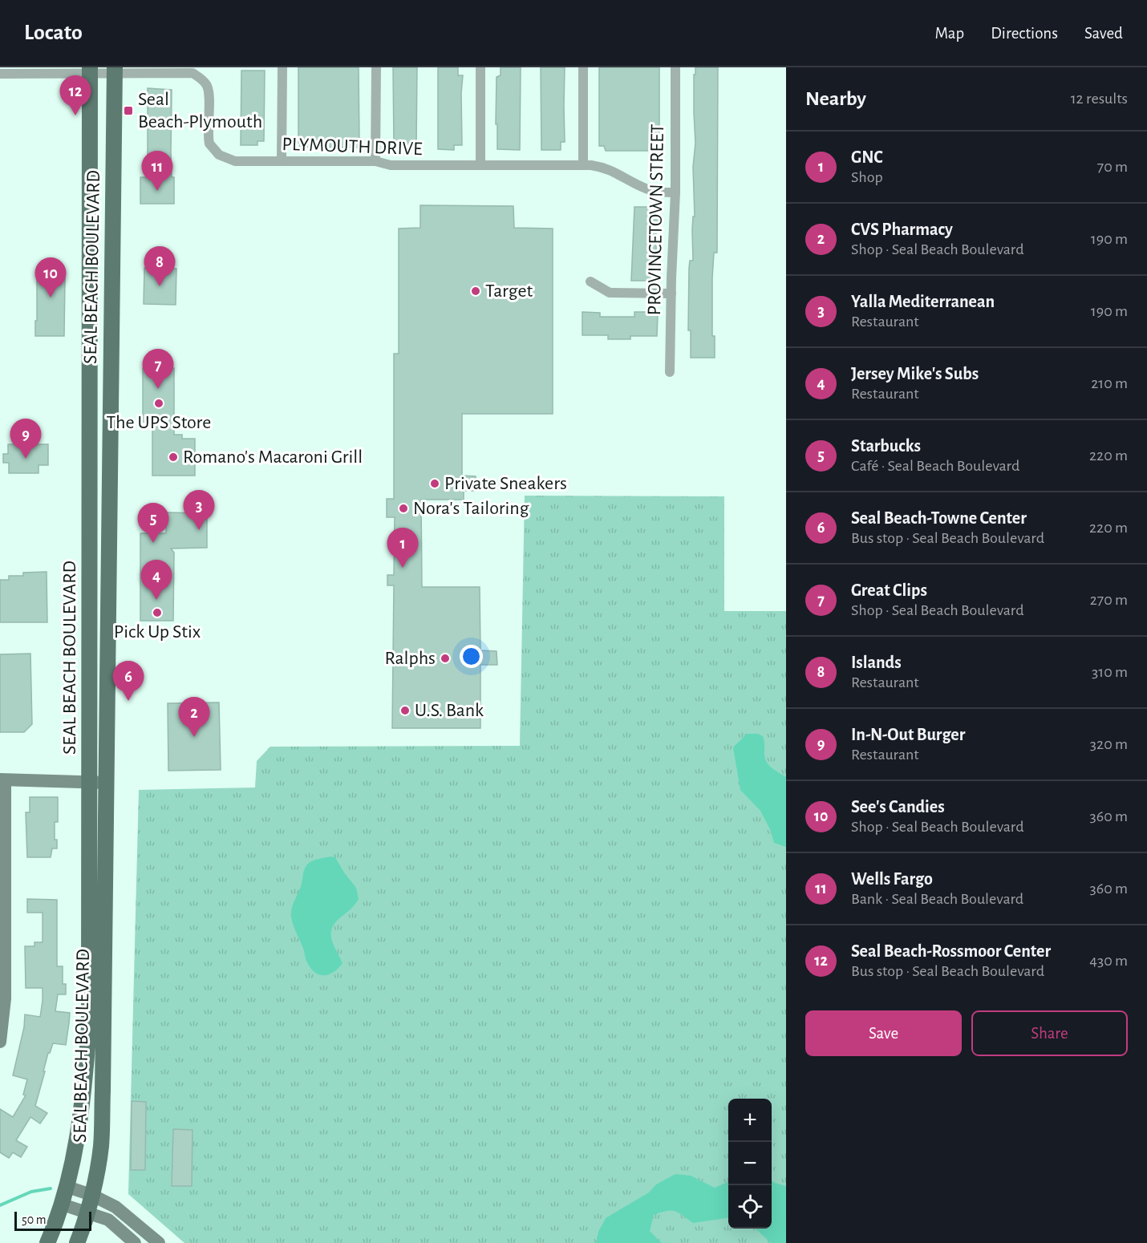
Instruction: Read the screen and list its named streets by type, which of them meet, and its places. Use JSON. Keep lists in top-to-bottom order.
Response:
{
  "streets": {
    "main road": ["SEAL BEACH BOULEVARD"],
    "street": ["PLYMOUTH DRIVE", "PROVINCETOWN STREET"]
  },
  "crossings": [
    ["PLYMOUTH DRIVE", "PROVINCETOWN STREET"],
    ["PLYMOUTH DRIVE", "SEAL BEACH BOULEVARD"]
  ],
  "places": {
    "transit": ["Seal Beach-Plymouth"],
    "other": [
      "Target",
      "The UPS Store",
      "Romano's Macaroni Grill",
      "Private Sneakers",
      "Nora's Tailoring",
      "Pick Up Stix",
      "Ralphs",
      "U.S. Bank"
    ]
  },
  "scale_bar": "50 m",
  "page": {
    "header": "Locato",
    "nav": ["Map", "Directions", "Saved"],
    "heading": ["Nearby", "12 results"],
    "pins": [
      "12",
      "11",
      "8",
      "10",
      "7",
      "9",
      "3",
      "5",
      "1",
      "4",
      "6",
      "2"
    ],
    "list": [
      {
        "mark": "1",
        "name": "GNC",
        "note": "Shop",
        "value": "70 m"
      },
      {
        "mark": "2",
        "name": "CVS Pharmacy",
        "note": "Shop · Seal Beach Boulevard",
        "value": "190 m"
      },
      {
        "mark": "3",
        "name": "Yalla Mediterranean",
        "note": "Restaurant",
        "value": "190 m"
      },
      {
        "mark": "4",
        "name": "Jersey Mike's Subs",
        "note": "Restaurant",
        "value": "210 m"
      },
      {
        "mark": "5",
        "name": "Starbucks",
        "note": "Café · Seal Beach Boulevard",
        "value": "220 m"
      },
      {
        "mark": "6",
        "name": "Seal Beach-Towne Center",
        "note": "Bus stop · Seal Beach Boulevard",
        "value": "220 m"
      },
      {
        "mark": "7",
        "name": "Great Clips",
        "note": "Shop · Seal Beach Boulevard",
        "value": "270 m"
      },
      {
        "mark": "8",
        "name": "Islands",
        "note": "Restaurant",
        "value": "310 m"
      },
      {
        "mark": "9",
        "name": "In-N-Out Burger",
        "note": "Restaurant",
        "value": "320 m"
      },
      {
        "mark": "10",
        "name": "See's Candies",
        "note": "Shop · Seal Beach Boulevard",
        "value": "360 m"
      },
      {
        "mark": "11",
        "name": "Wells Fargo",
        "note": "Bank · Seal Beach Boulevard",
        "value": "360 m"
      },
      {
        "mark": "12",
        "name": "Seal Beach-Rossmoor Center",
        "note": "Bus stop · Seal Beach Boulevard",
        "value": "430 m"
      }
    ],
    "buttons": ["Save", "Share"],
    "map_buttons": ["+", "−"],
    "scale": "50 m"
  }
}
